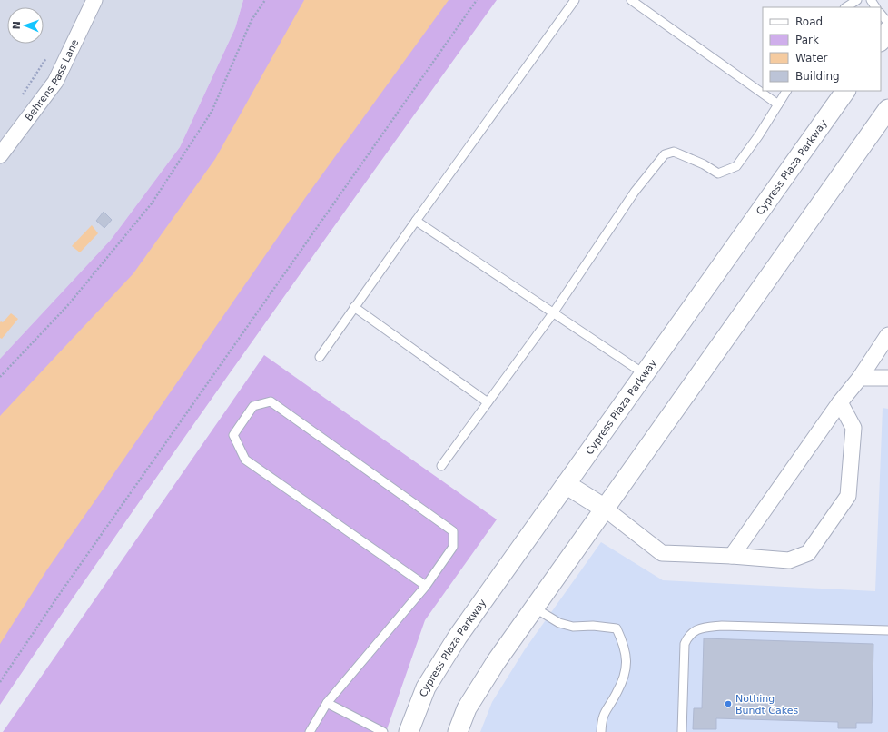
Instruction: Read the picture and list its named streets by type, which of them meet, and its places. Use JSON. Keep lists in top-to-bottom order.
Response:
{
  "streets": {
    "street": ["Behrens Pass Lane", "Cypress Plaza Parkway"]
  },
  "places": ["Nothing Bundt Cakes"],
  "legend": [
    "Road",
    "Park",
    "Water",
    "Building"
  ],
  "north": "left"
}
